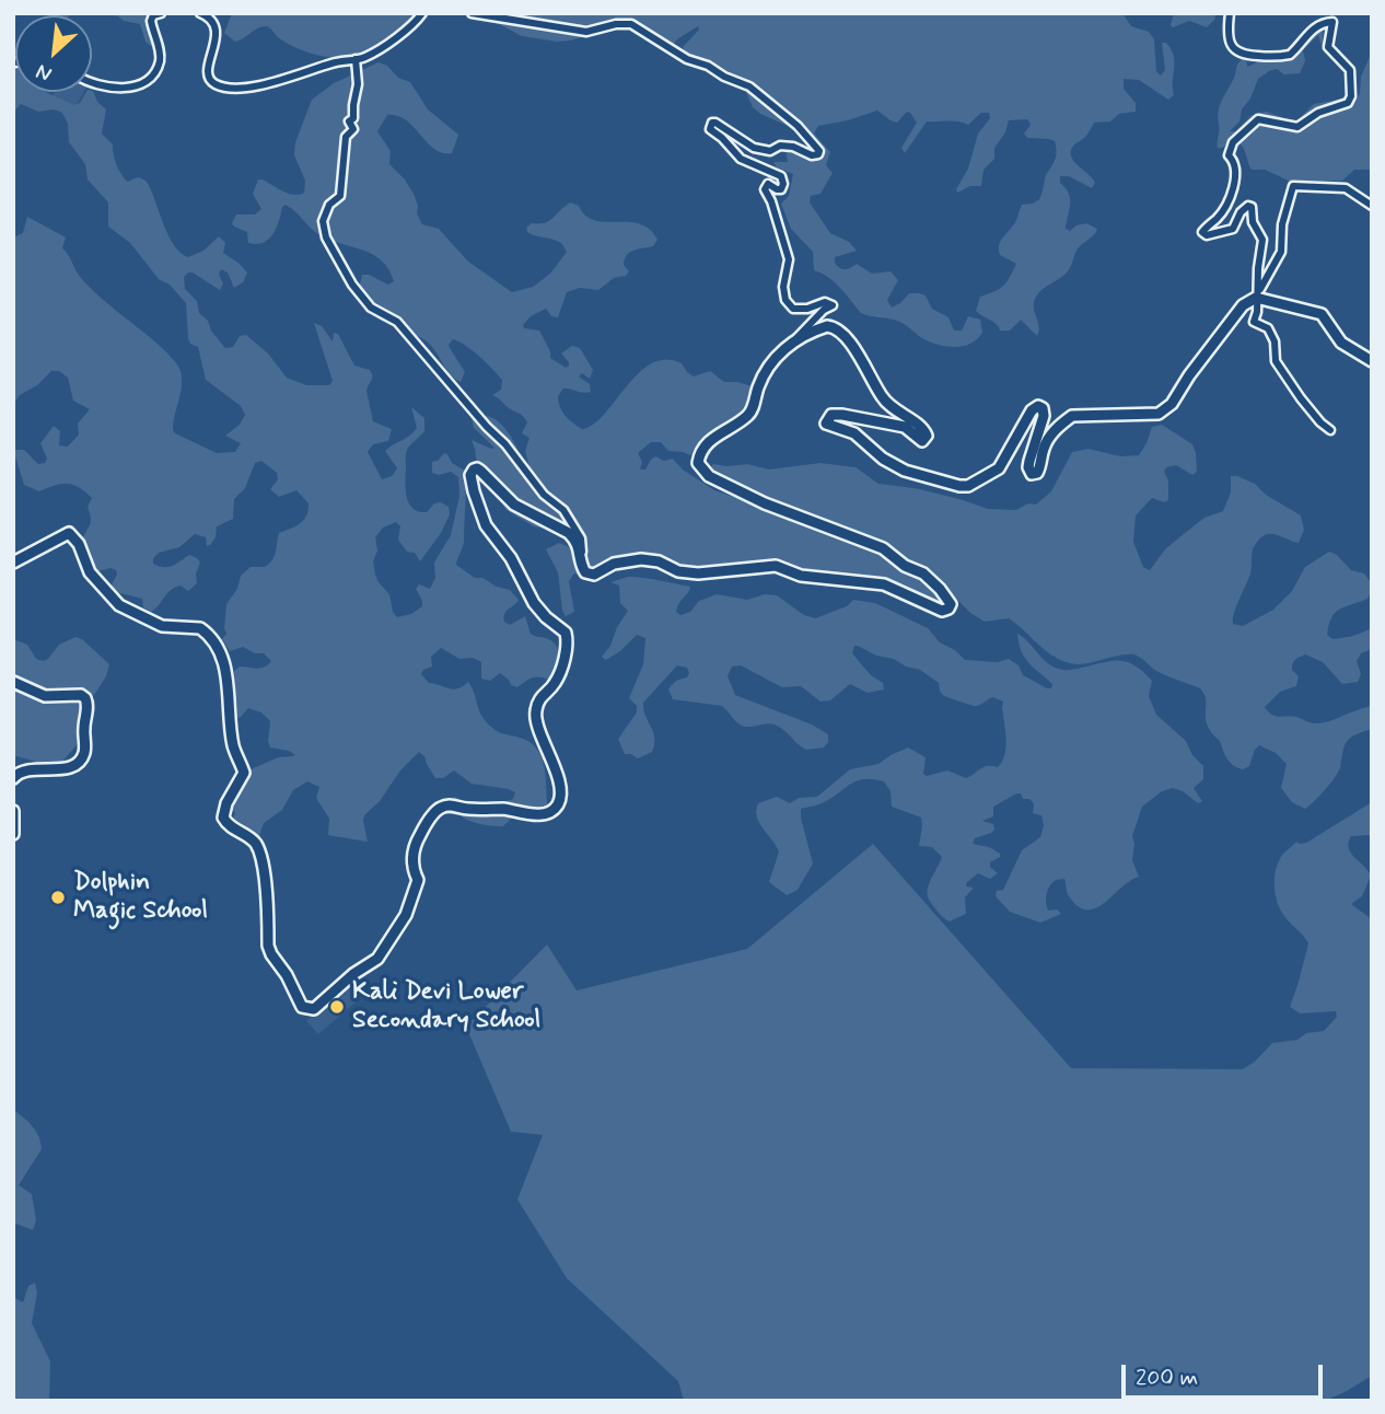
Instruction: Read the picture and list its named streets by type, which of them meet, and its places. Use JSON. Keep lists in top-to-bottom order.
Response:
{
  "places": ["Dolphin Magic School", "Kali Devi Lower Secondary School"],
  "scale_bar": "200 m",
  "north": "bottom left"
}
